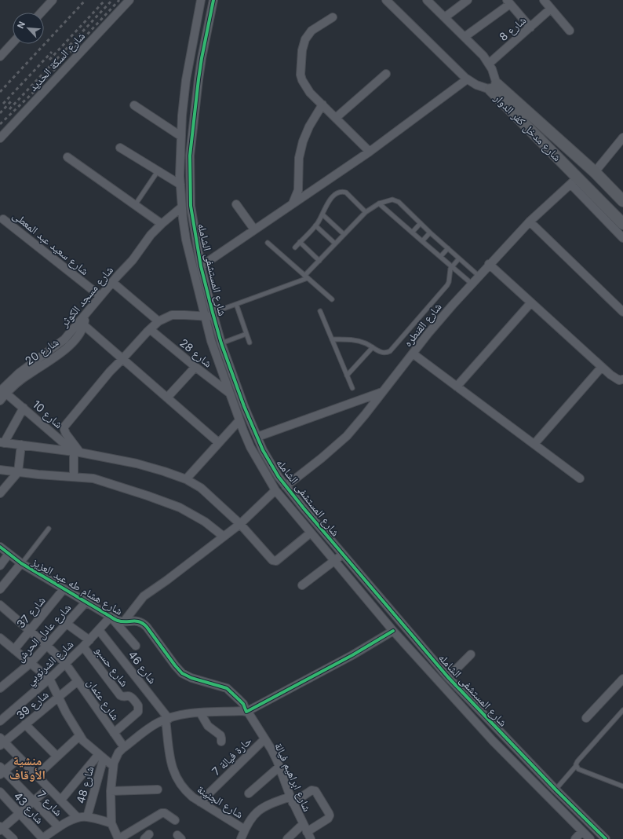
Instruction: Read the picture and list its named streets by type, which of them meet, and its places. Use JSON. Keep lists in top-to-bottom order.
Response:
{
  "streets": {
    "main road": ["شارع مدخل كفر الدوار"],
    "street": [
      "شارع 8",
      "شارع السكة الحديد",
      "شارع سعيد عبد المعطى",
      "شارع المستشفى الشامله",
      "شارع مسجد الكوثر",
      "شارع القنطره",
      "شارع 20",
      "شارع 28",
      "شارع 10",
      "شارع هشام طه عبد العزيز",
      "شارع 37",
      "شارع عادل الحرش",
      "شارع الشرنوبي",
      "شارع حسبو",
      "شارع 46",
      "شارع عثمان",
      "شارع 39",
      "حارة فيالة 7",
      "شارع ابراهيم فيالة",
      "شارع 48",
      "شارع الجنينة",
      "شارع 7",
      "شارع 43"
    ]
  },
  "crossings": [
    ["شارع 8", "شارع مدخل كفر الدوار"],
    ["شارع مدخل كفر الدوار", "شارع القنطره"],
    ["شارع سعيد عبد المعطى", "شارع مسجد الكوثر"],
    ["شارع المستشفى الشامله", "شارع مسجد الكوثر"],
    ["شارع المستشفى الشامله", "شارع القنطره"],
    ["شارع المستشفى الشامله", "شارع 28"],
    ["شارع مسجد الكوثر", "شارع 20"],
    ["شارع مسجد الكوثر", "شارع 10"],
    ["شارع 20", "شارع 10"],
    ["شارع هشام طه عبد العزيز", "شارع 37"],
    ["شارع هشام طه عبد العزيز", "شارع عادل الحرش"],
    ["شارع هشام طه عبد العزيز", "شارع الشرنوبي"],
    ["شارع هشام طه عبد العزيز", "شارع ابراهيم فيالة"],
    ["شارع 37", "شارع عثمان"],
    ["شارع عادل الحرش", "شارع عثمان"],
    ["شارع الشرنوبي", "شارع حسبو"],
    ["شارع الشرنوبي", "شارع 46"],
    ["شارع الشرنوبي", "شارع عثمان"],
    ["شارع حسبو", "شارع عثمان"],
    ["شارع 46", "شارع الجنينة"],
    ["شارع عثمان", "شارع 39"],
    ["حارة فيالة 7", "شارع ابراهيم فيالة"],
    ["حارة فيالة 7", "شارع الجنينة"]
  ],
  "districts": ["منشية الأوقاف"],
  "north": "top left"
}
